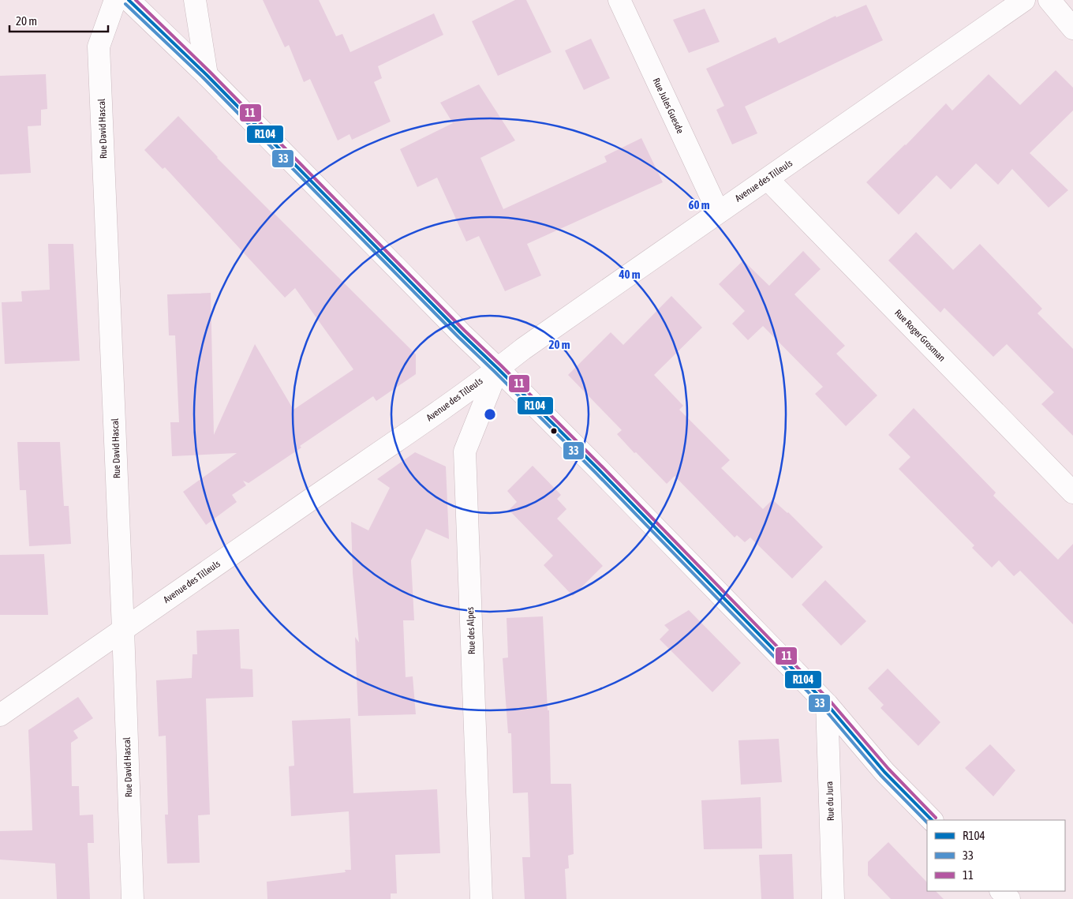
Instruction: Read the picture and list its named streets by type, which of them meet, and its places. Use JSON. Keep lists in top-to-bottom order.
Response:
{
  "streets": {
    "street": [
      "Rue Jules Guesde",
      "Rue David Hascal",
      "Avenue des Tilleuls",
      "Rue Roger Grosman",
      "Rue des Alpes",
      "Rue du Jura"
    ]
  },
  "crossings": [
    ["Rue Jules Guesde", "Avenue des Tilleuls"],
    ["Rue David Hascal", "Avenue des Tilleuls"],
    ["Avenue des Tilleuls", "Rue Roger Grosman"],
    ["Avenue des Tilleuls", "Rue des Alpes"]
  ],
  "lines": ["transit line R104", "transit line 11", "transit line 33"],
  "legend": ["R104", "33", "11"],
  "scale_bar": "20 m",
  "rings": ["60 m", "40 m", "20 m"]
}
